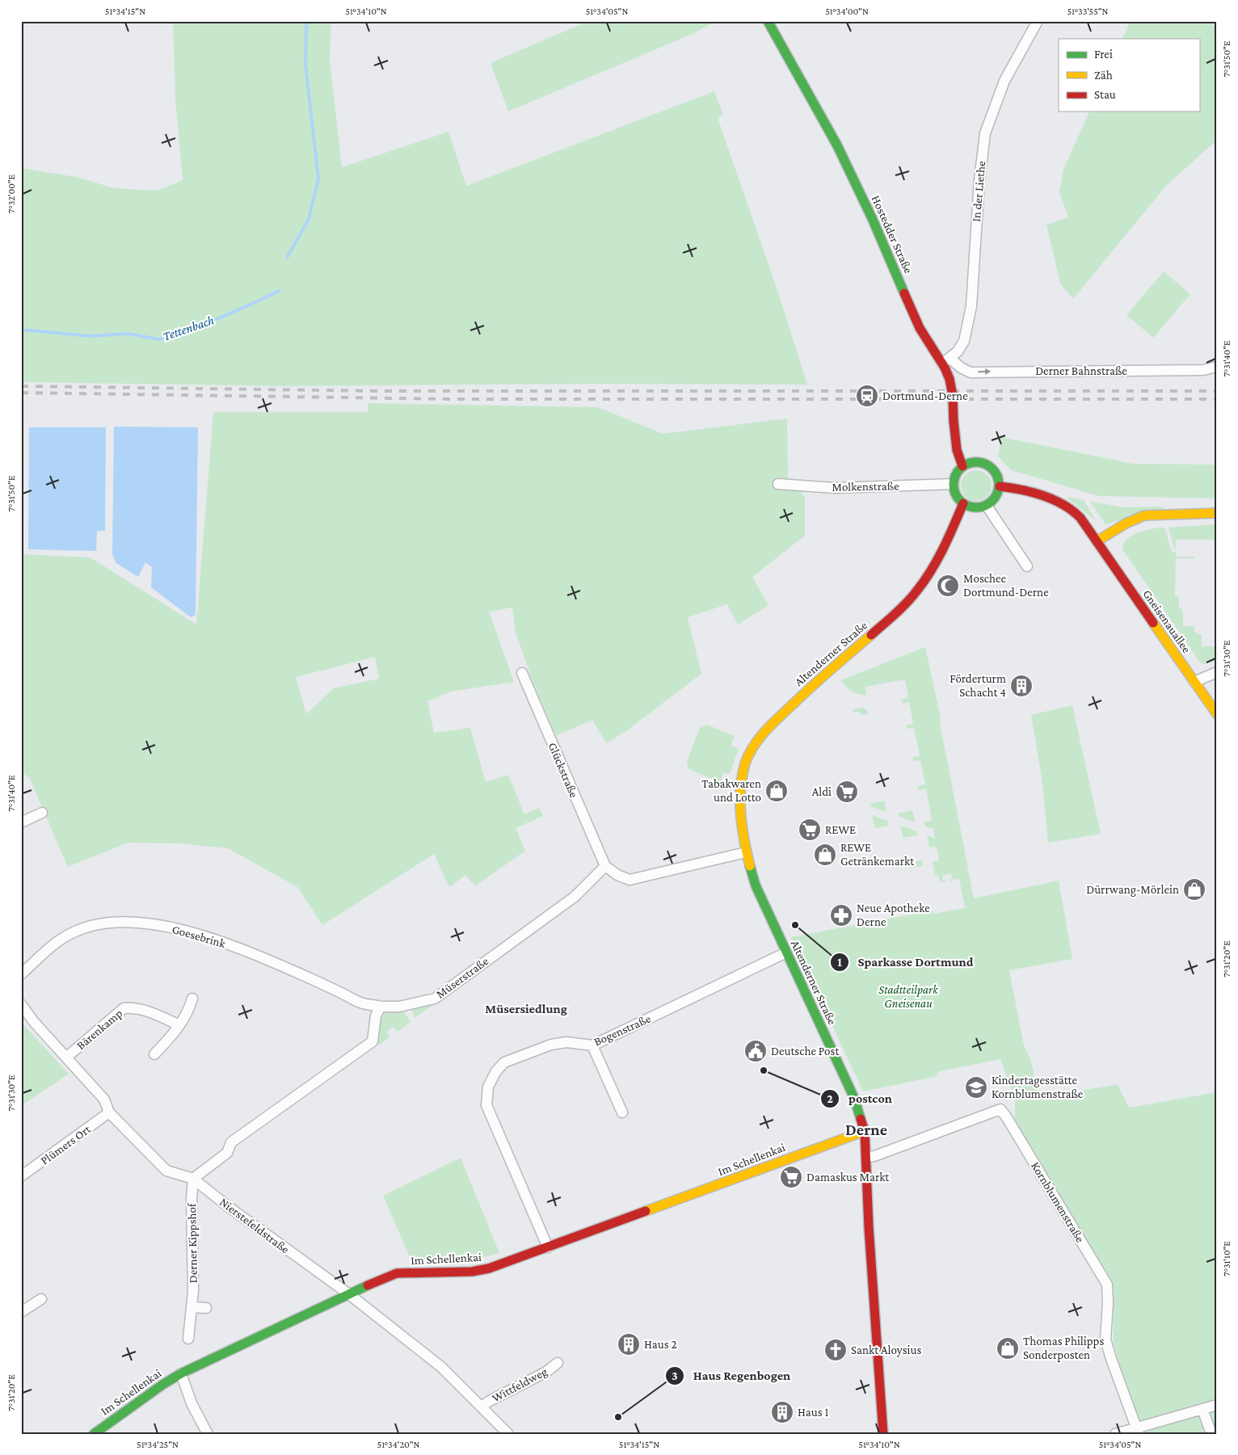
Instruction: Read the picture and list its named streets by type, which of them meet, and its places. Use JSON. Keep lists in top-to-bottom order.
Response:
{
  "streets": {
    "main road": [
      "Hostedder Straße",
      "Gneisenauallee",
      "Altenderner Straße",
      "Im Schellenkai"
    ],
    "street": [
      "In der Liethe",
      "Derner Bahnstraße",
      "Molkenstraße",
      "Glückstraße",
      "Goesebrink",
      "Müserstraße",
      "Bärenkamp",
      "Bogenstraße",
      "Plümers Ort",
      "Kornblumenstraße",
      "Nierstefeldstraße",
      "Derner Kippshof",
      "Wittfeldweg"
    ]
  },
  "crossings": [
    ["In der Liethe", "Hostedder Straße"],
    ["In der Liethe", "Derner Bahnstraße"],
    ["Hostedder Straße", "Derner Bahnstraße"],
    ["Hostedder Straße", "Molkenstraße"],
    ["Hostedder Straße", "Gneisenauallee"],
    ["Hostedder Straße", "Altenderner Straße"],
    ["Molkenstraße", "Gneisenauallee"],
    ["Molkenstraße", "Altenderner Straße"],
    ["Gneisenauallee", "Altenderner Straße"],
    ["Altenderner Straße", "Bogenstraße"],
    ["Altenderner Straße", "Im Schellenkai"],
    ["Altenderner Straße", "Kornblumenstraße"],
    ["Glückstraße", "Müserstraße"],
    ["Goesebrink", "Müserstraße"],
    ["Bärenkamp", "Nierstefeldstraße"],
    ["Bogenstraße", "Im Schellenkai"],
    ["Plümers Ort", "Nierstefeldstraße"],
    ["Im Schellenkai", "Nierstefeldstraße"],
    ["Nierstefeldstraße", "Derner Kippshof"],
    ["Nierstefeldstraße", "Wittfeldweg"]
  ],
  "one_way": ["Derner Bahnstraße"],
  "districts": ["Müsersiedlung", "Derne"],
  "water": ["Tettenbach"],
  "parks": ["Stadtteilpark Gneisenau"],
  "places": {
    "station": ["Dortmund-Derne"],
    "mosque": ["Moschee Dortmund-Derne"],
    "building": ["Förderturm Schacht 4", "Haus 2", "Haus 1"],
    "shop": [
      "Tabakwaren und Lotto",
      "REWE Getränkemarkt",
      "Dürrwang-Mörlein",
      "Thomas Philipps Sonderposten"
    ],
    "supermarket": ["Aldi", "REWE", "Damaskus Markt"],
    "pharmacy": ["Neue Apotheke Derne"],
    "other": ["Sparkasse Dortmund", "postcon", "Haus Regenbogen"],
    "public building": ["Deutsche Post"],
    "school or university": ["Kindertagesstätte Kornblumenstraße"],
    "church": ["Sankt Aloysius"]
  },
  "legend": ["Frei", "Zäh", "Stau"],
  "coordinates": [
    "51°34'15\"N",
    "51°34'10\"N",
    "51°34'05\"N",
    "51°34'00\"N",
    "51°33'55\"N",
    "7°31'50\"E",
    "7°32'00\"E",
    "7°31'40\"E",
    "7°31'30\"E",
    "7°31'20\"E",
    "7°31'10\"E",
    "51°34'25\"N",
    "51°34'20\"N"
  ]
}
